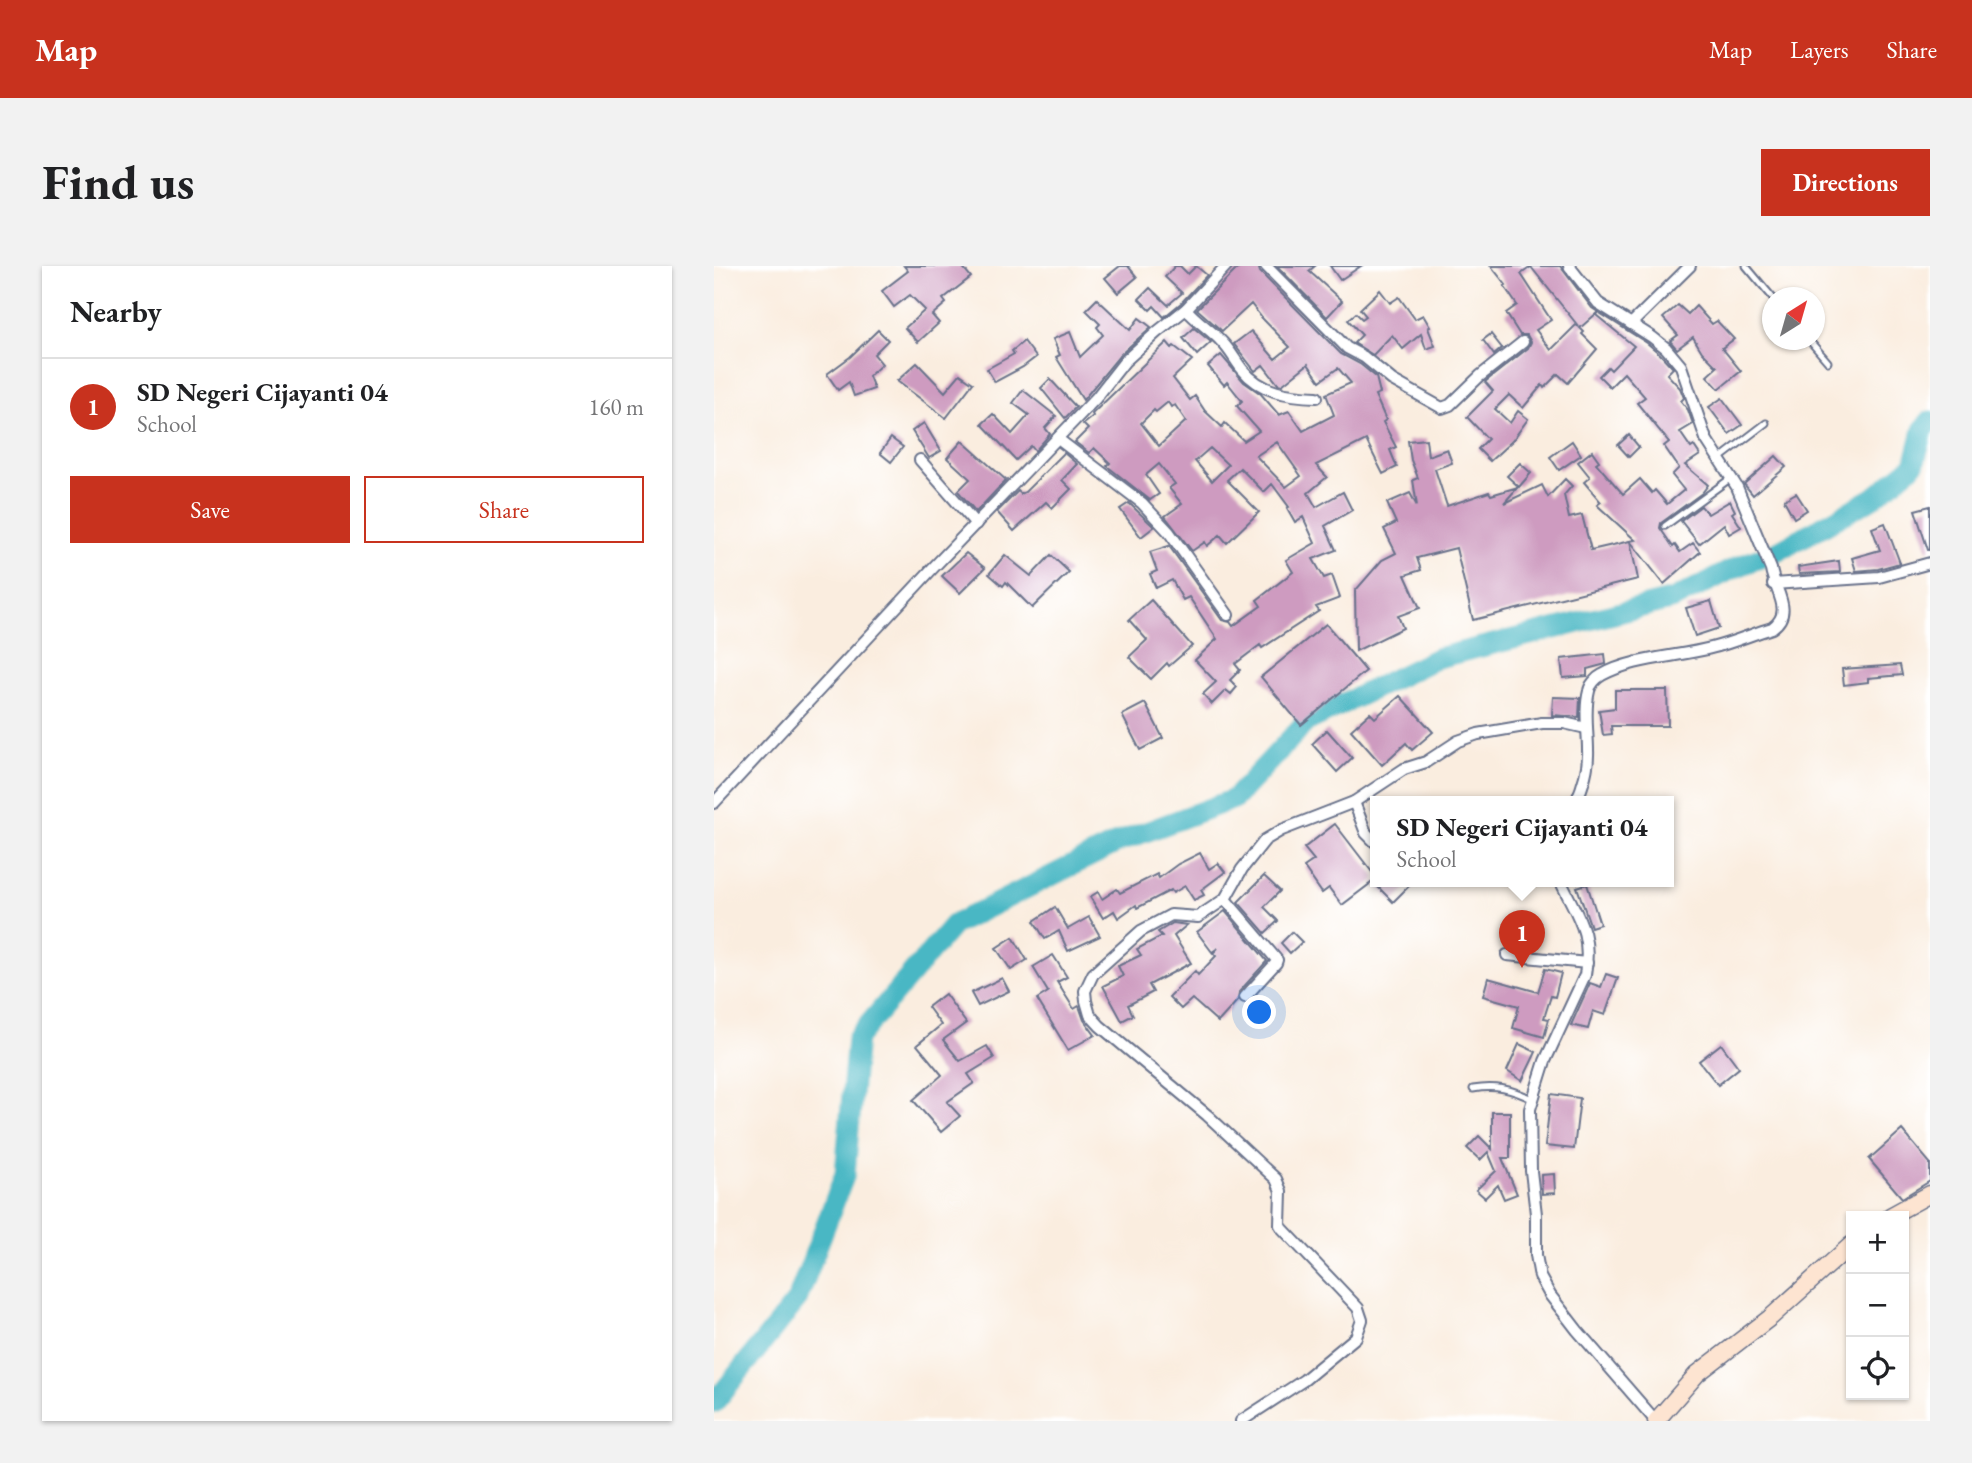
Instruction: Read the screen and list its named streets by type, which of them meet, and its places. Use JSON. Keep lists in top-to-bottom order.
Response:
{
  "north": "top right",
  "page": {
    "header": "Map",
    "nav": ["Map", "Layers", "Share"],
    "buttons": [
      "Directions",
      ["Save", "Share"]
    ],
    "title": "Find us",
    "heading": "Nearby",
    "list": [
      {
        "mark": "1",
        "name": "SD Negeri Cijayanti 04",
        "note": "School",
        "value": "160 m"
      }
    ],
    "popup": ["SD Negeri Cijayanti 04", "School"],
    "pins": "1",
    "map_buttons": ["+", "−"]
  }
}
